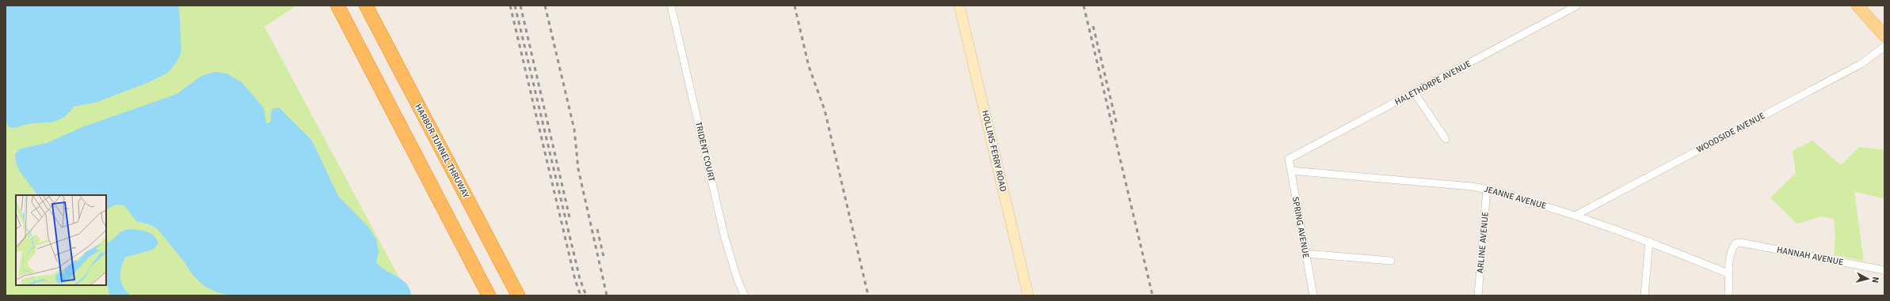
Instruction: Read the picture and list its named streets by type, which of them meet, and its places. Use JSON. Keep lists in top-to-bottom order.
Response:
{
  "streets": {
    "highway": ["HARBOR TUNNEL THRUWAY"],
    "street": [
      "HALETHORPE AVENUE",
      "WOODSIDE AVENUE",
      "HOLLINS FERRY ROAD",
      "TRIDENT COURT",
      "JEANNE AVENUE",
      "SPRING AVENUE",
      "ARLINE AVENUE",
      "HANNAH AVENUE"
    ]
  },
  "crossings": [
    ["HALETHORPE AVENUE", "SPRING AVENUE"],
    ["WOODSIDE AVENUE", "JEANNE AVENUE"],
    ["JEANNE AVENUE", "SPRING AVENUE"],
    ["JEANNE AVENUE", "ARLINE AVENUE"],
    ["JEANNE AVENUE", "HANNAH AVENUE"]
  ],
  "north": "right"
}
